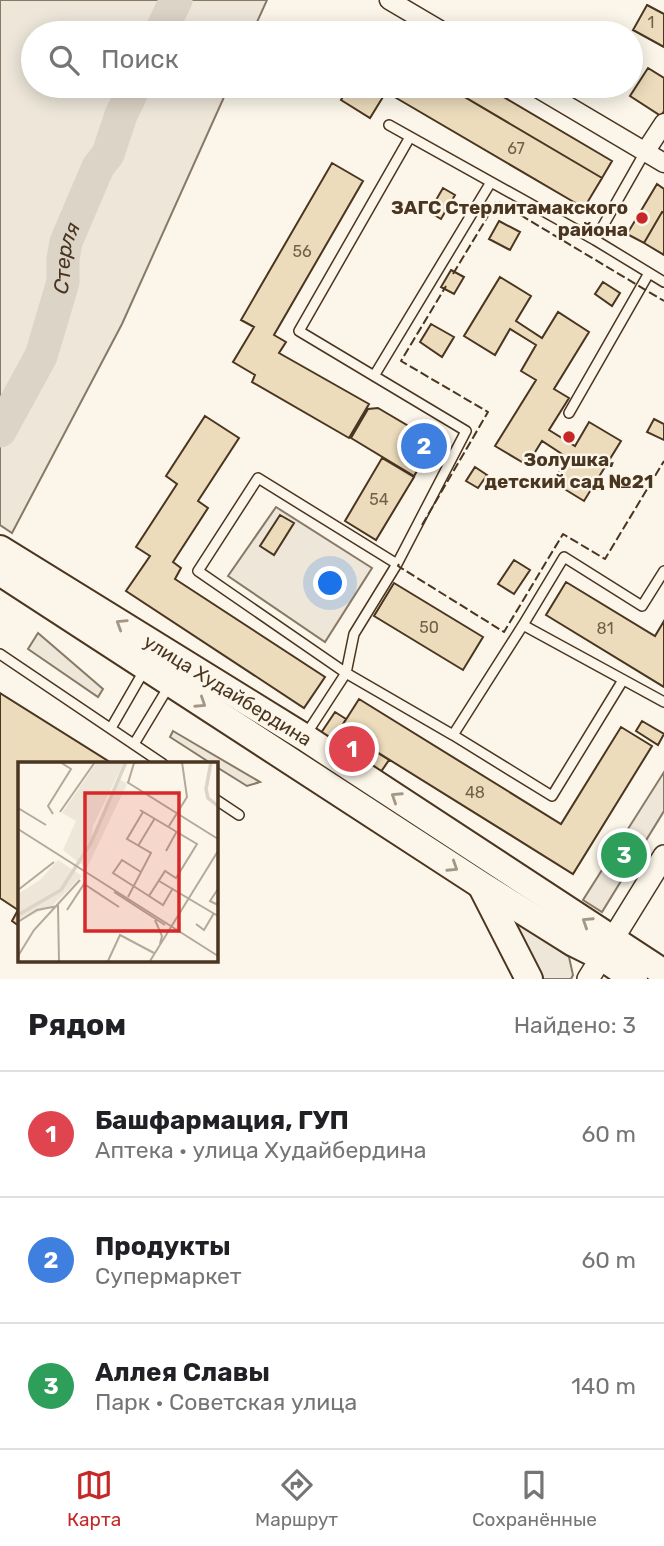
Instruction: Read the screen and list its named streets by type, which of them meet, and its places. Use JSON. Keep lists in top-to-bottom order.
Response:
{
  "streets": {
    "main road": ["улица Худайбердина"]
  },
  "water": ["Стерля"],
  "places": ["ЗАГС Стерлитамакского района", "Золушка, детский сад №21"],
  "house_numbers": [
    "1",
    "67",
    "56",
    "54",
    "50",
    "81",
    "48"
  ],
  "page": {
    "search": "Поиск",
    "pins": ["2", "1", "3"],
    "heading": ["Рядом", "Найдено: 3"],
    "list": [
      {
        "mark": "1",
        "name": "Башфармация, ГУП",
        "note": "Аптека · улица Худайбердина",
        "value": "60 m"
      },
      {
        "mark": "2",
        "name": "Продукты",
        "note": "Супермаркет",
        "value": "60 m"
      },
      {
        "mark": "3",
        "name": "Аллея Славы",
        "note": "Парк · Советская улица",
        "value": "140 m"
      }
    ],
    "nav": ["Карта", "Маршрут", "Сохранённые"]
  }
}
